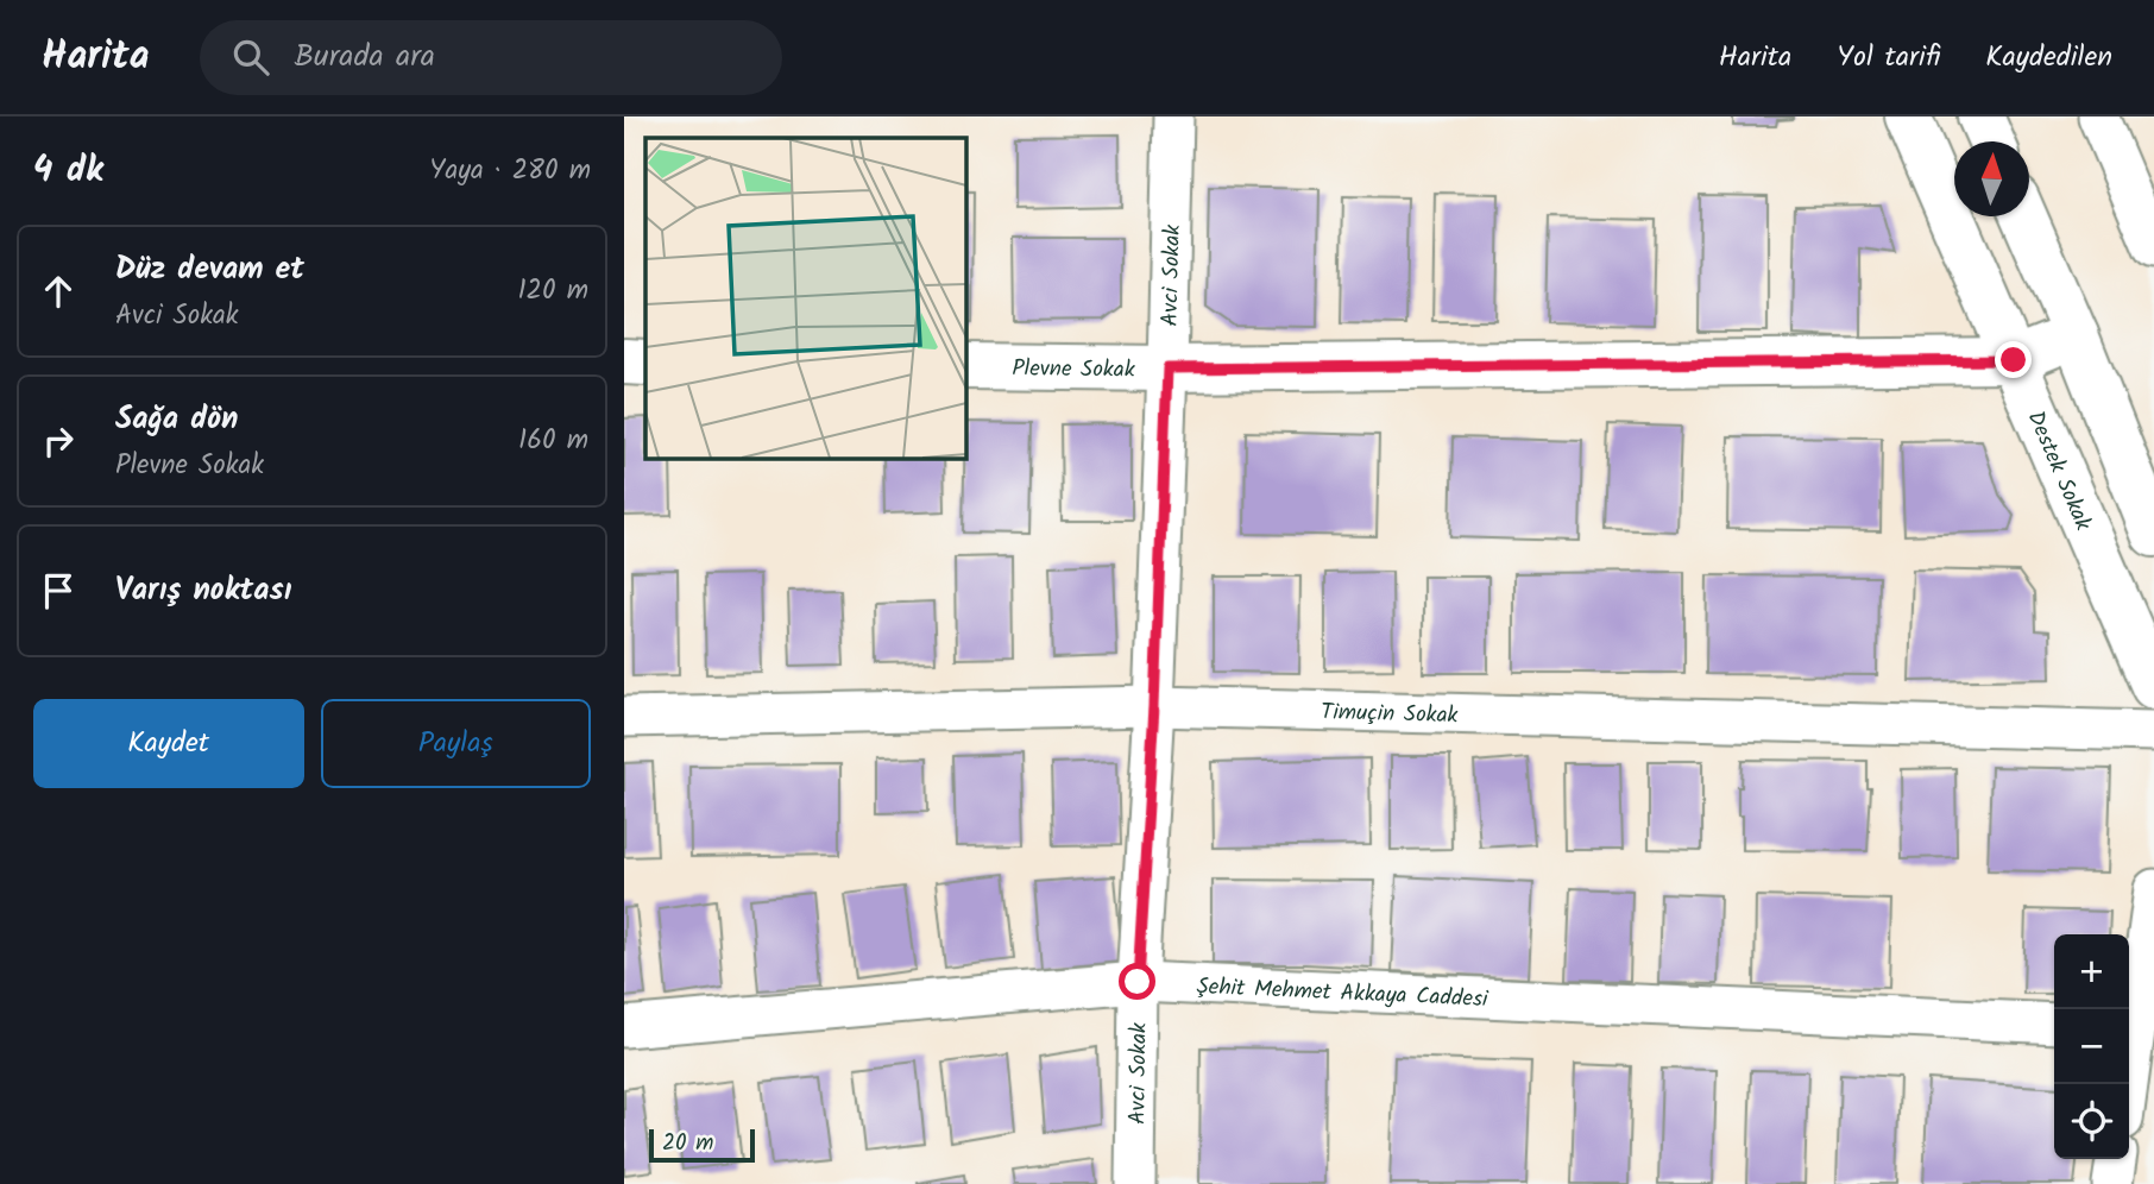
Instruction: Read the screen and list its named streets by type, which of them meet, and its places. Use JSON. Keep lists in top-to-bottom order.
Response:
{
  "streets": {
    "street": [
      "Avci Sokak",
      "Plevne Sokak",
      "Destek Sokak",
      "Timuçin Sokak",
      "Şehit Mehmet Akkaya Caddesi"
    ]
  },
  "crossings": [
    ["Avci Sokak", "Plevne Sokak"],
    ["Avci Sokak", "Timuçin Sokak"],
    ["Avci Sokak", "Şehit Mehmet Akkaya Caddesi"],
    ["Plevne Sokak", "Destek Sokak"]
  ],
  "scale_bar": "20 m",
  "north": "top",
  "page": {
    "header": "Harita",
    "search": "Burada ara",
    "nav": ["Harita", "Yol tarifi", "Kaydedilen"],
    "heading": ["4 dk", "Yaya · 280 m"],
    "list": [
      ["Düz devam et", "Avci Sokak", "120 m"],
      ["Sağa dön", "Plevne Sokak", "160 m"],
      "Varış noktası"
    ],
    "buttons": ["Kaydet", "Paylaş"],
    "map_buttons": ["+", "−"],
    "scale": "20 m"
  }
}
